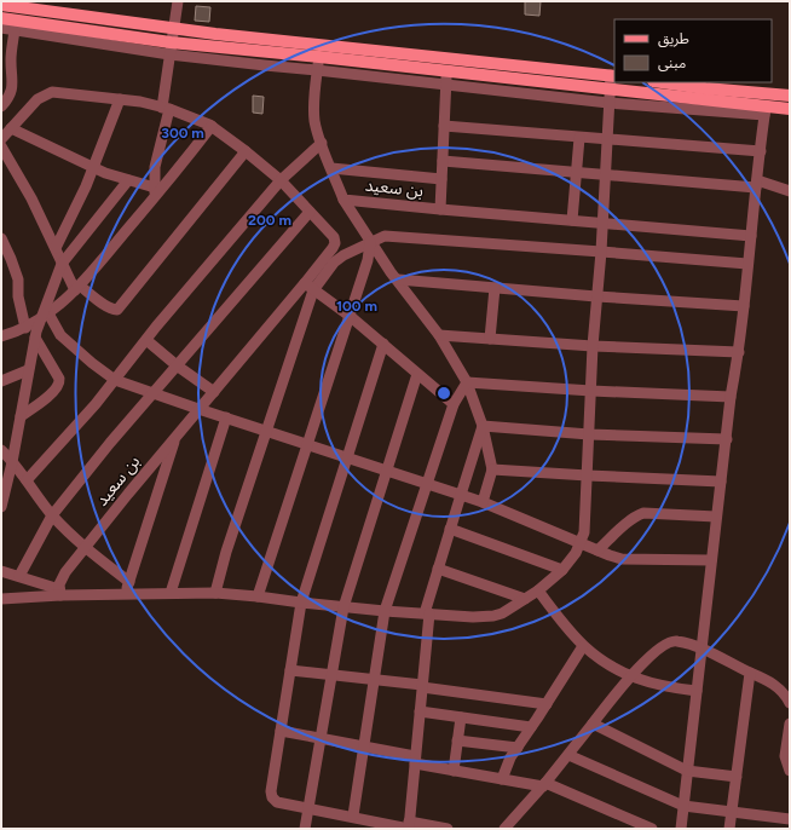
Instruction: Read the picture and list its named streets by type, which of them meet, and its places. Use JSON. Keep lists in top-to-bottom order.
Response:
{
  "streets": {
    "street": ["بن سعيد"]
  },
  "legend": ["طريق", "مبنى"],
  "rings": ["300 m", "200 m", "100 m"]
}
